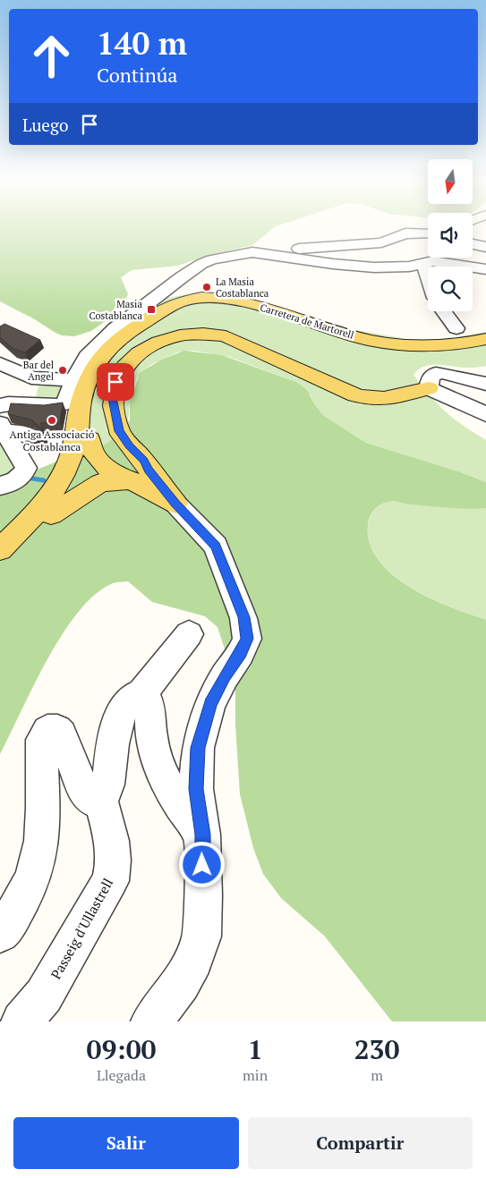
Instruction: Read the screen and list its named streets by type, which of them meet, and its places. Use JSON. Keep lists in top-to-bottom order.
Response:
{
  "streets": {
    "main road": ["Carretera de Martorell"],
    "street": ["Passeig d'Ullastrell"]
  },
  "places": {
    "other": ["La Masia Costablanca", "Bar del Angel", "Antiga Associació Costablanca"],
    "transit": ["Masia Costablanca"]
  },
  "north": "bottom",
  "page": {
    "turn": ["140 m", "Continúa"],
    "then": "Luego",
    "eta": [
      "09:00",
      "Llegada",
      "1",
      "min",
      "230",
      "m"
    ],
    "buttons": ["Salir", "Compartir"]
  }
}
